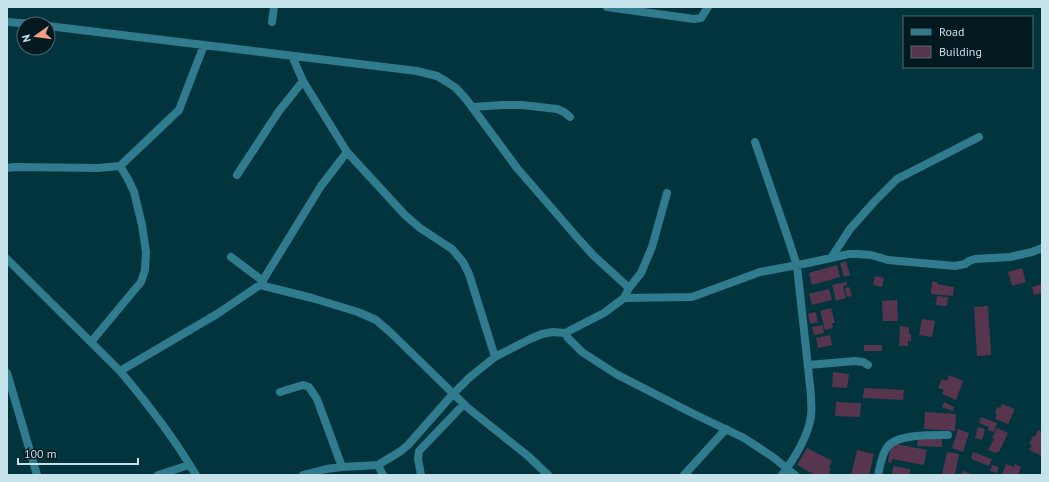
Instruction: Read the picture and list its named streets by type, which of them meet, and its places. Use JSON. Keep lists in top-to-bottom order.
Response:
{
  "legend": ["Road", "Building"],
  "scale_bar": "100 m",
  "north": "left"
}
